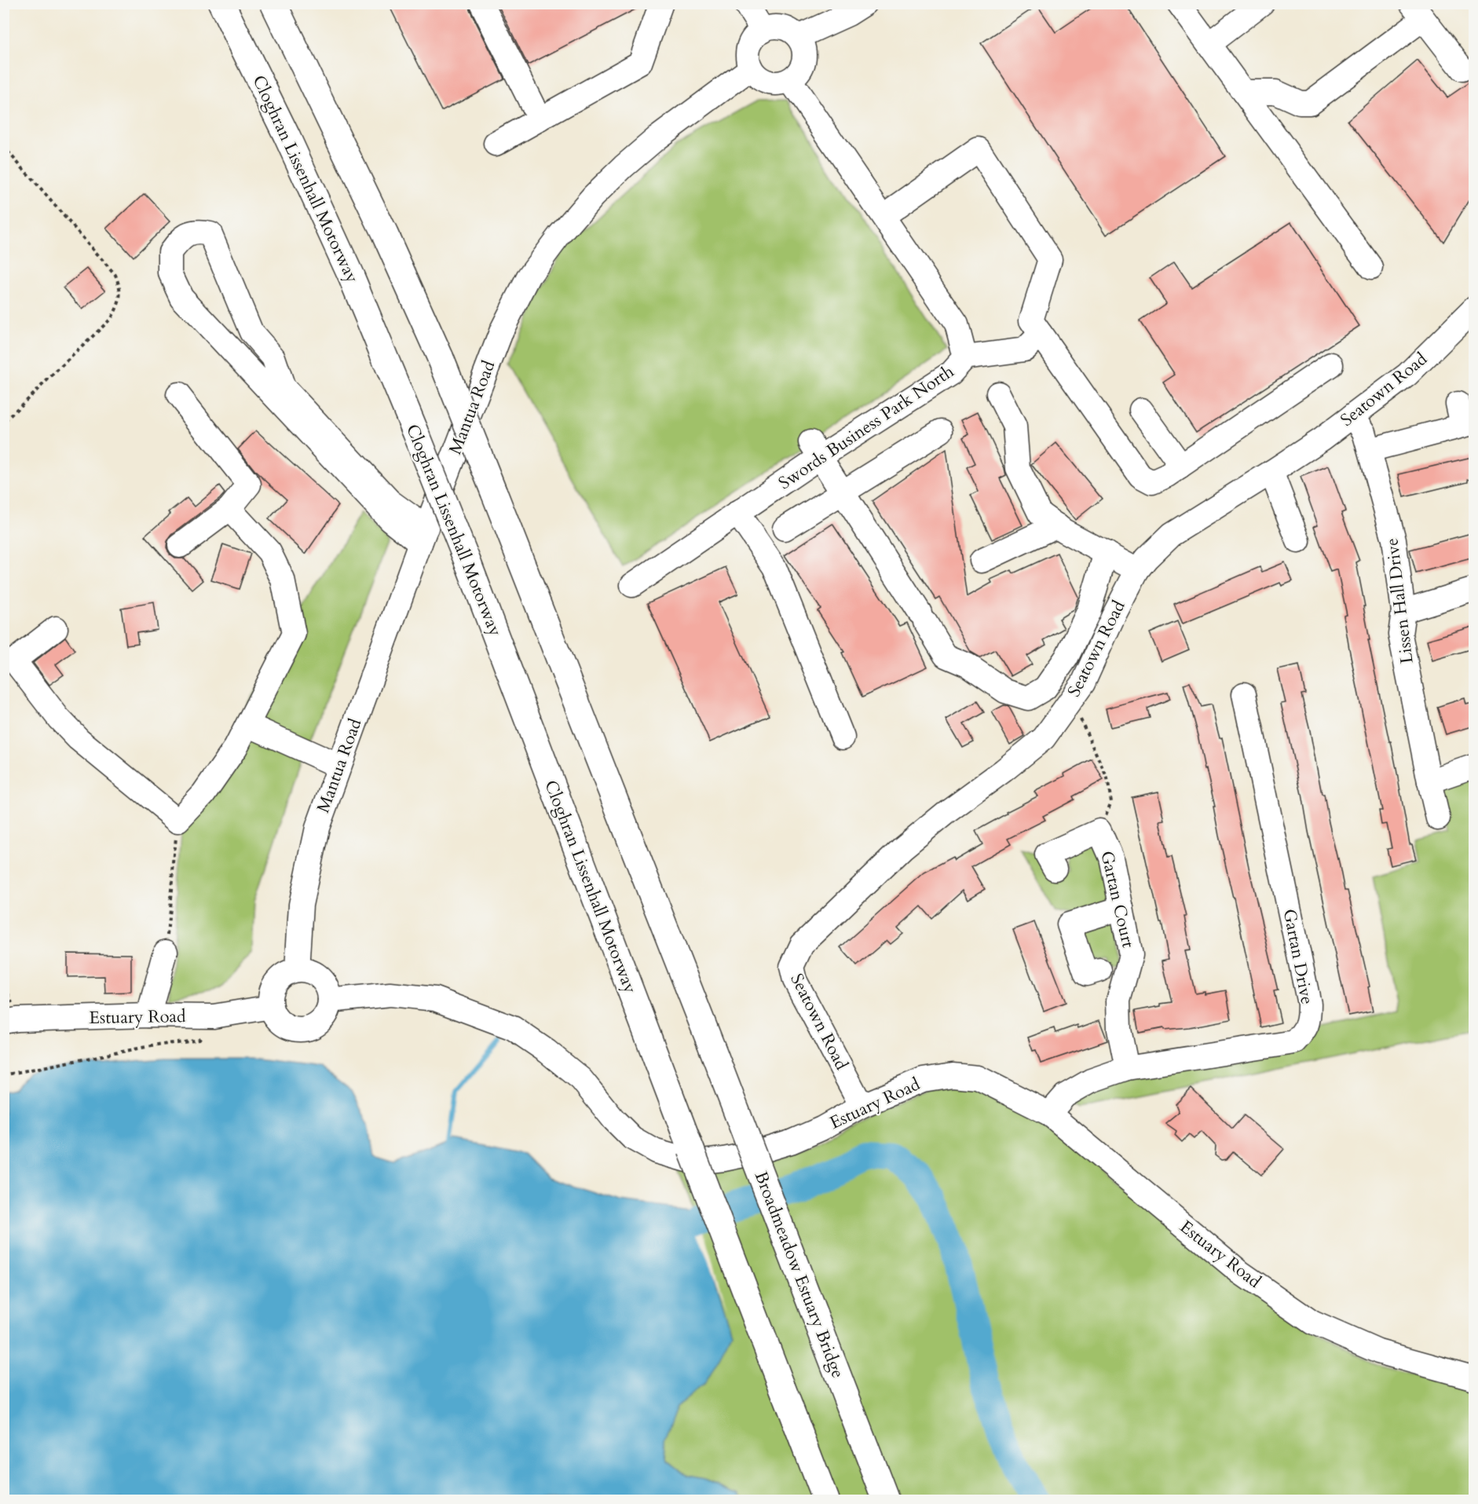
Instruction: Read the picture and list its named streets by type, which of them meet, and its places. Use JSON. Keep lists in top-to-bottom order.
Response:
{
  "streets": {
    "highway": ["Cloghran Lissenhall Motorway", "Broadmeadow Estuary Bridge"],
    "street": [
      "Seatown Road",
      "Mantua Road",
      "Swords Business Park North",
      "Lissen Hall Drive",
      "Gartan Court",
      "Gartan Drive",
      "Estuary Road"
    ]
  },
  "crossings": [
    ["Seatown Road", "Lissen Hall Drive"],
    ["Seatown Road", "Estuary Road"],
    ["Mantua Road", "Swords Business Park North"],
    ["Mantua Road", "Estuary Road"],
    ["Gartan Court", "Gartan Drive"],
    ["Gartan Drive", "Estuary Road"]
  ]
}
